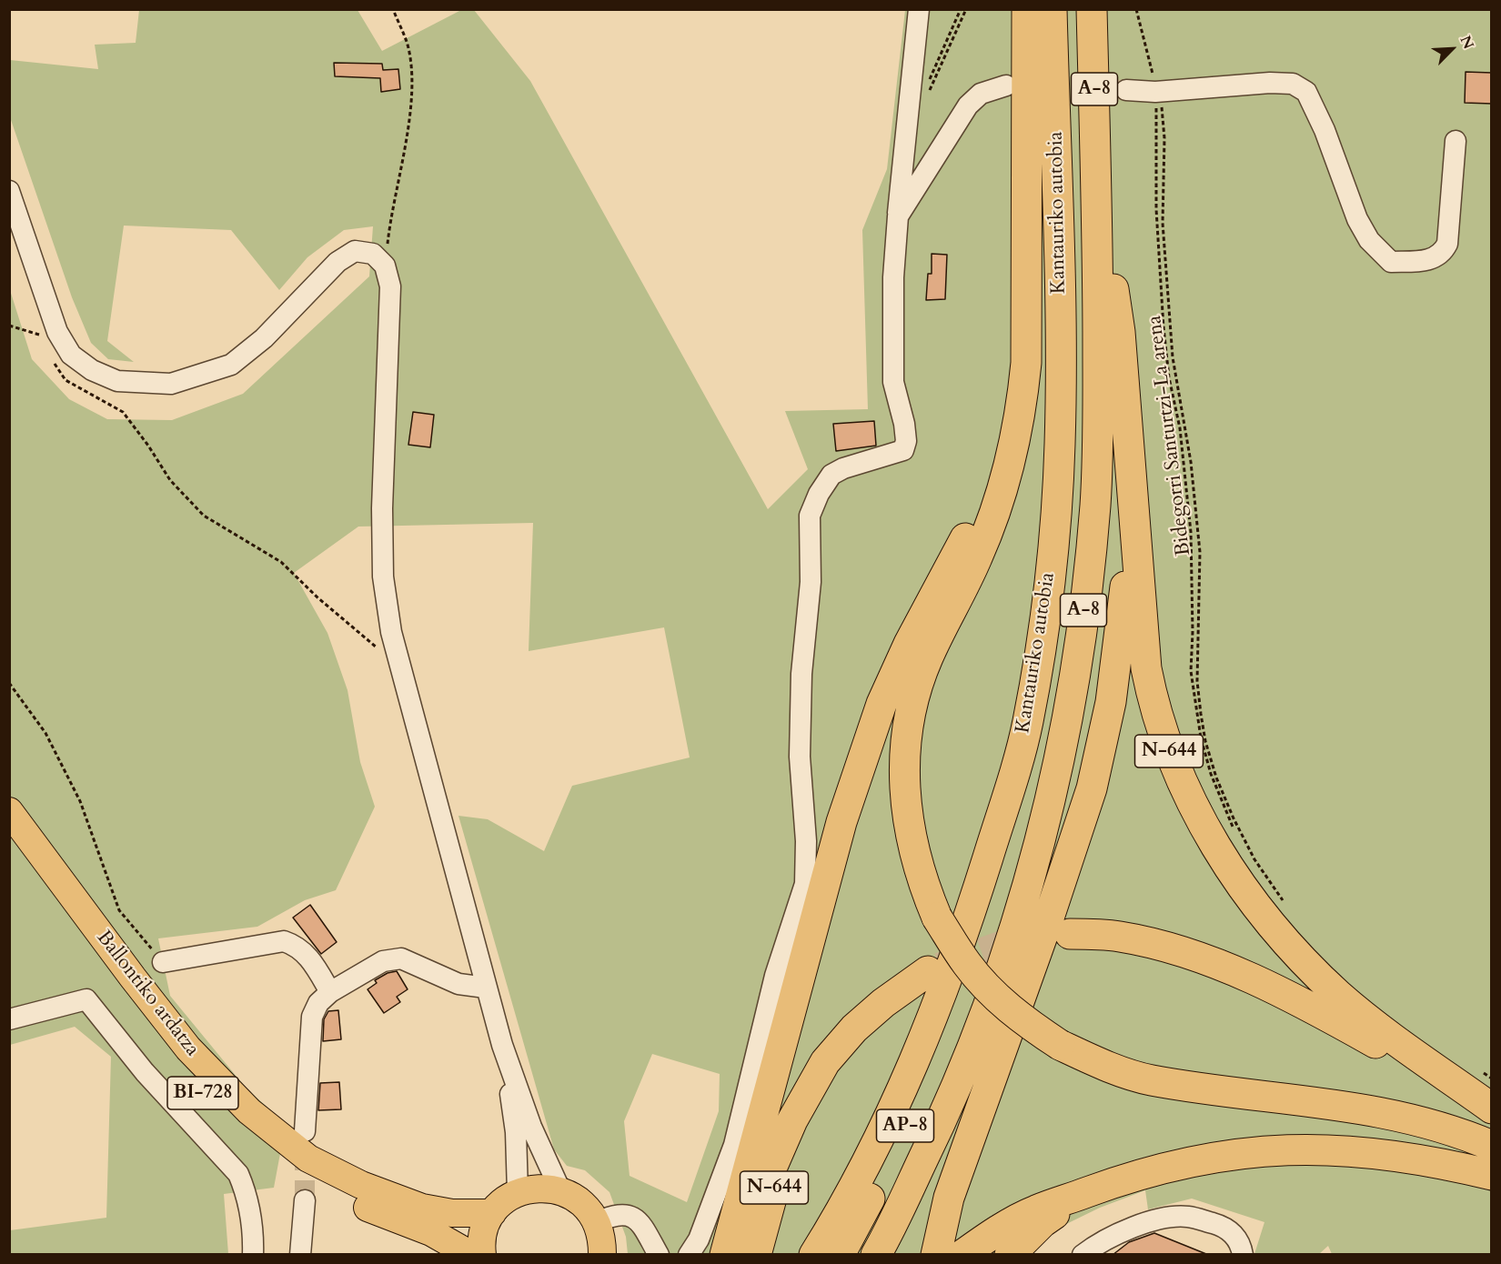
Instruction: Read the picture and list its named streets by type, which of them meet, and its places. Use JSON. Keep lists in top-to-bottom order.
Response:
{
  "streets": {
    "highway": [
      "A-8",
      "Kantauriko autobia",
      "N-644",
      "AP-8"
    ],
    "main road": ["Ballontiko ardatza", "BI-728"],
    "path": ["Bidegorri Santurtzi-La arena"]
  },
  "crossings": [
    ["Kantauriko autobia", "AP-8"]
  ],
  "north": "top right"
}
